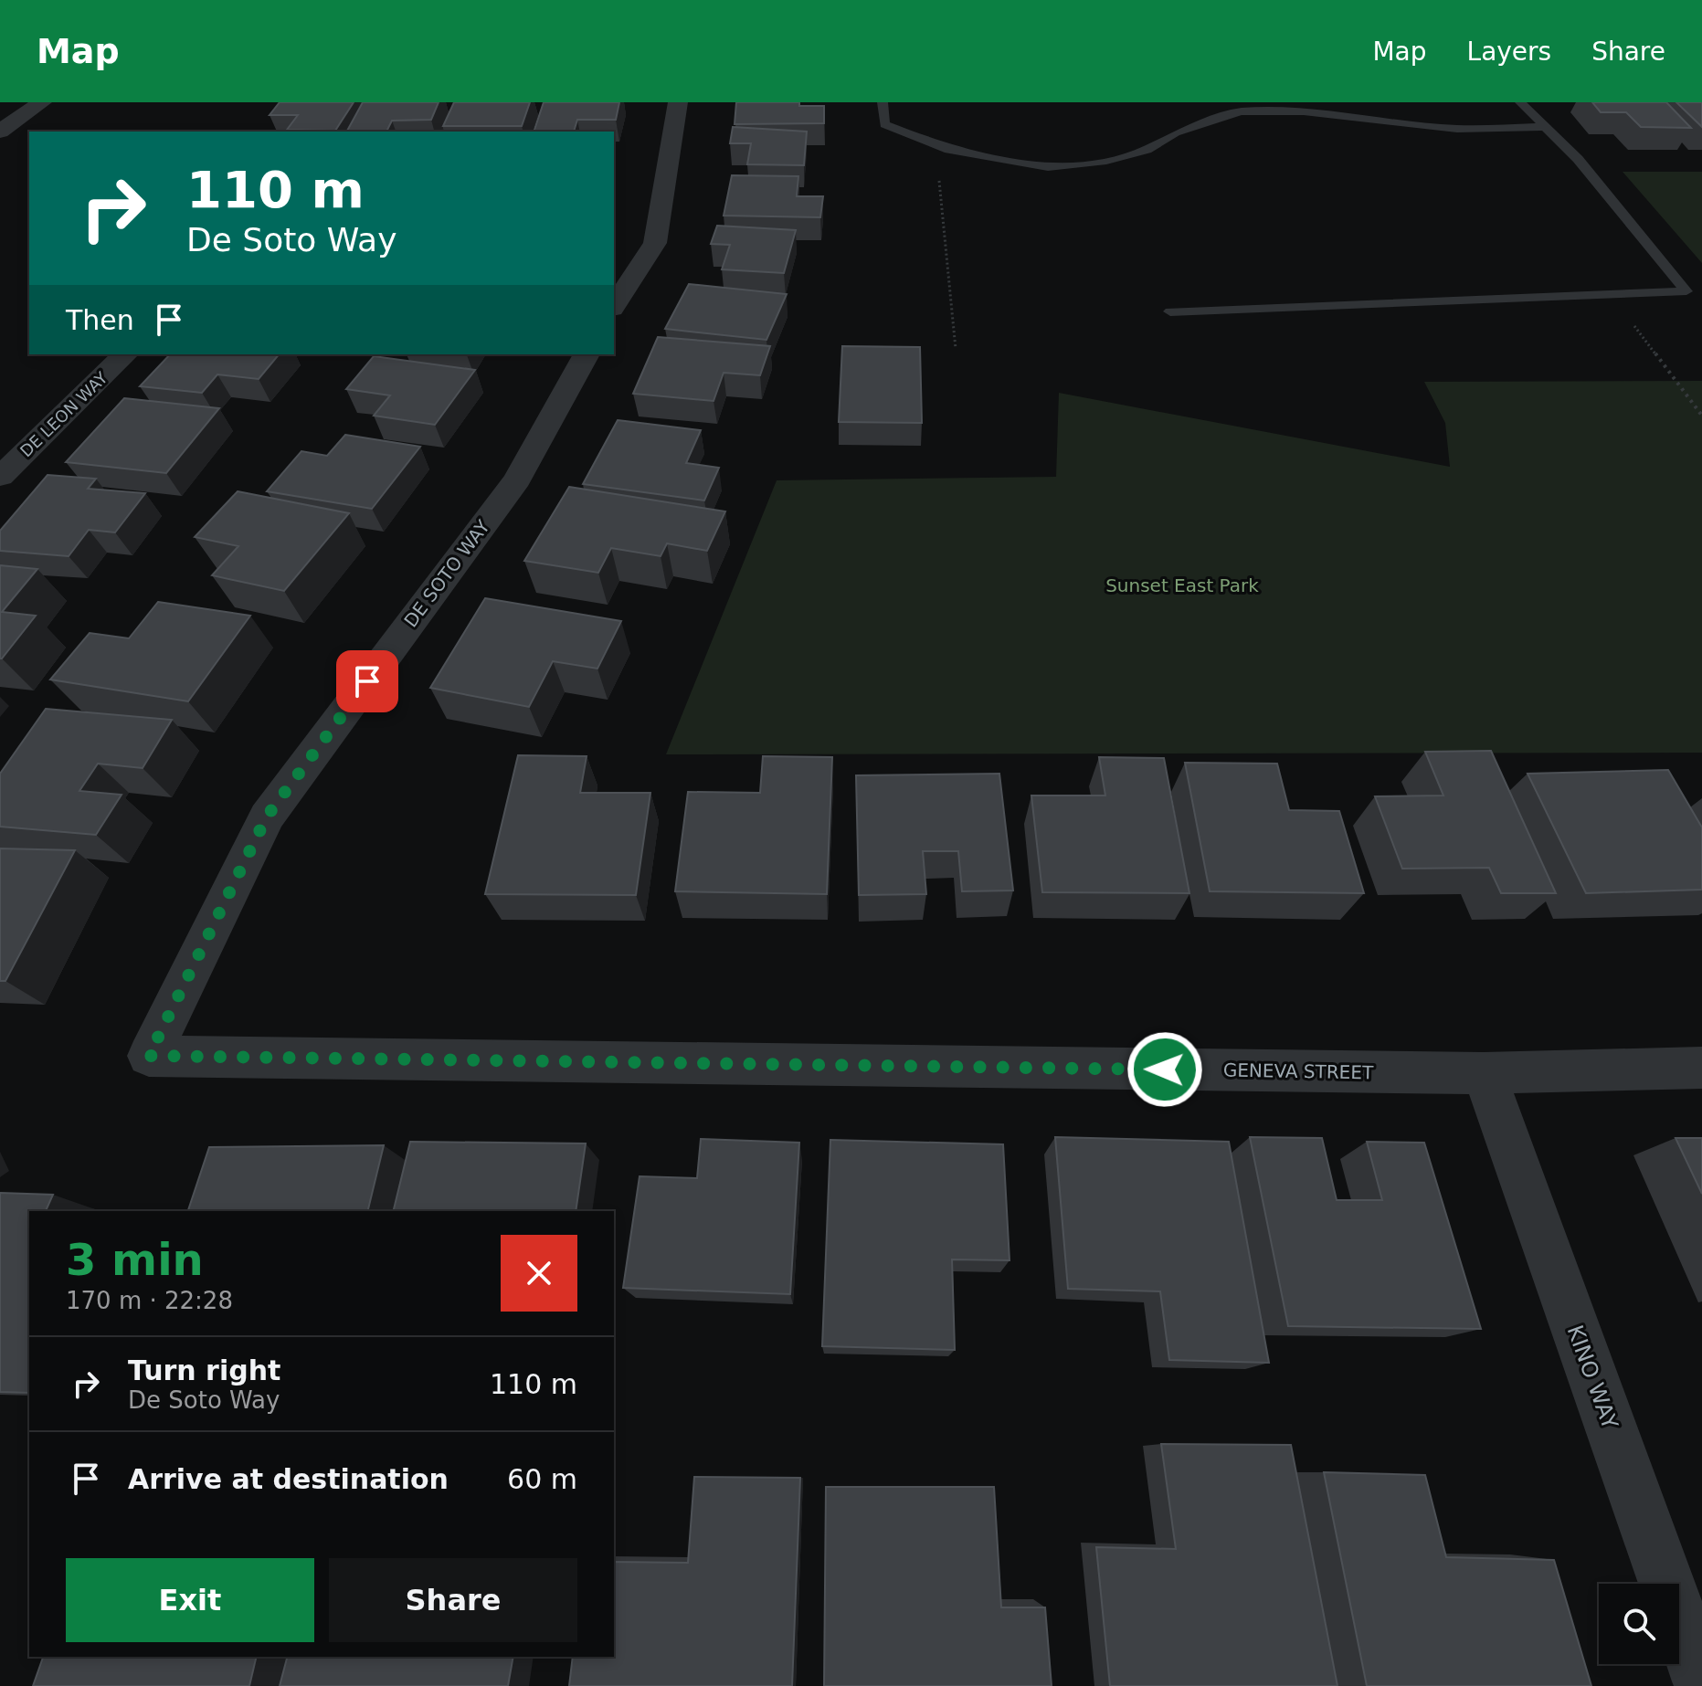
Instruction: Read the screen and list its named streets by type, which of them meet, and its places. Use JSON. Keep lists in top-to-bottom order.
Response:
{
  "streets": {
    "street": [
      "DE LEON WAY",
      "DE SOTO WAY",
      "GENEVA STREET",
      "KINO WAY"
    ]
  },
  "crossings": [
    ["DE SOTO WAY", "GENEVA STREET"],
    ["GENEVA STREET", "KINO WAY"]
  ],
  "parks": ["Sunset East Park"],
  "page": {
    "header": "Map",
    "nav": ["Map", "Layers", "Share"],
    "turn": ["110 m", "De Soto Way"],
    "then": "Then",
    "heading": ["3 min", "170 m · 22:28"],
    "list": [
      {
        "name": "Turn right",
        "note": "De Soto Way",
        "value": "110 m"
      },
      {
        "name": "Arrive at destination",
        "value": "60 m"
      }
    ],
    "buttons": ["Exit", "Share"]
  }
}
